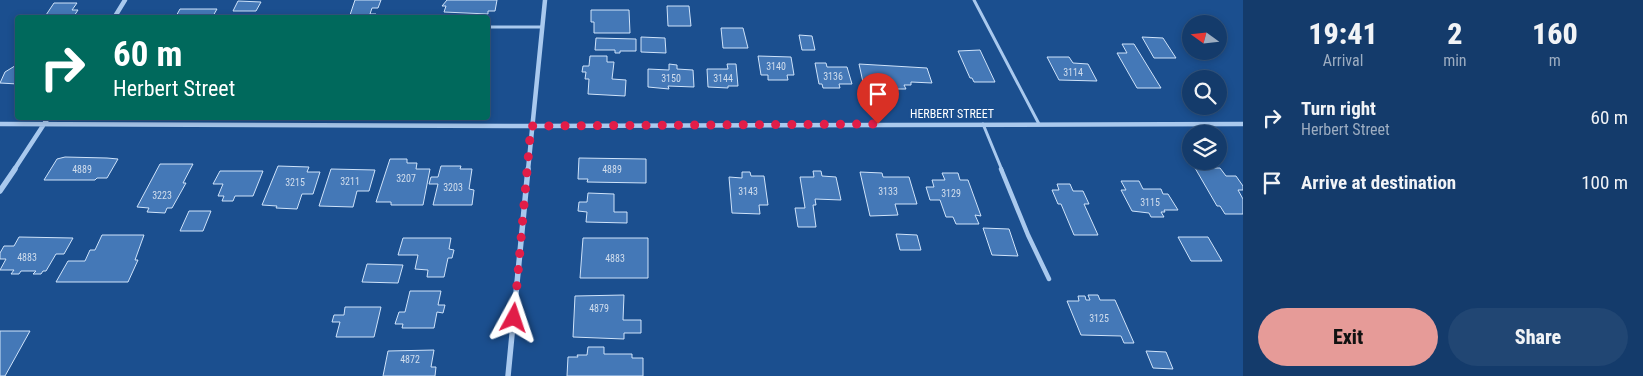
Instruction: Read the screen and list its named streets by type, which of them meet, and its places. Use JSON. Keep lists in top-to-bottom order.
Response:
{
  "streets": {
    "street": ["HERBERT STREET"]
  },
  "house_numbers": [
    "3140",
    "3114",
    "3136",
    "3150",
    "3144",
    "4889",
    "4889",
    "3207",
    "3211",
    "3215",
    "3203",
    "3143",
    "3133",
    "3129",
    "3223",
    "3115",
    "4883",
    "4883",
    "4879",
    "3125",
    "4872"
  ],
  "north": "left",
  "page": {
    "eta": [
      "19:41",
      "Arrival",
      "2",
      "min",
      "160",
      "m"
    ],
    "turn": ["60 m", "Herbert Street"],
    "list": [
      {
        "name": "Turn right",
        "note": "Herbert Street",
        "value": "60 m"
      },
      {
        "name": "Arrive at destination",
        "value": "100 m"
      }
    ],
    "buttons": ["Exit", "Share"]
  }
}
